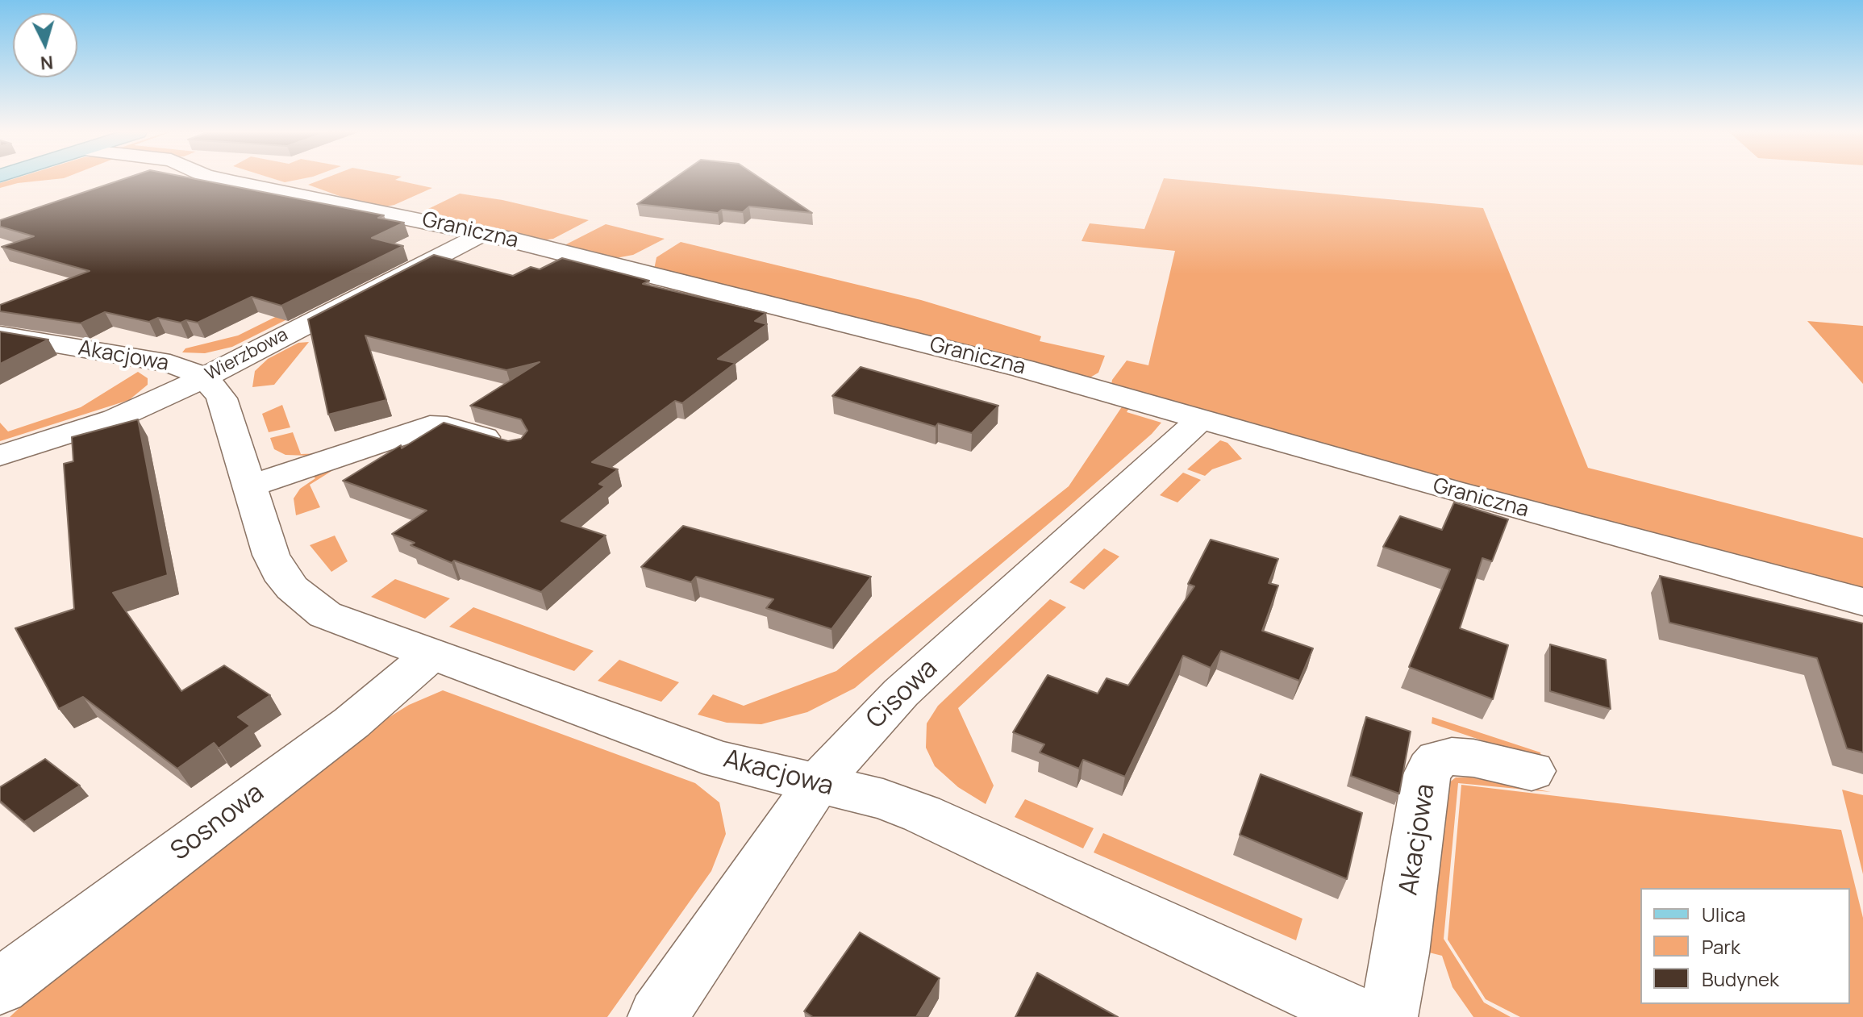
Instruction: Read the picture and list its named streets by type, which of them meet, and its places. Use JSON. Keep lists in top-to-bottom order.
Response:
{
  "streets": {
    "street": [
      "Graniczna",
      "Wierzbowa",
      "Akacjowa",
      "Cisowa",
      "Sosnowa"
    ]
  },
  "crossings": [
    ["Graniczna", "Wierzbowa"],
    ["Graniczna", "Cisowa"],
    ["Wierzbowa", "Akacjowa"],
    ["Akacjowa", "Cisowa"],
    ["Akacjowa", "Sosnowa"]
  ],
  "legend": ["Ulica", "Park", "Budynek"],
  "north": "bottom"
}
